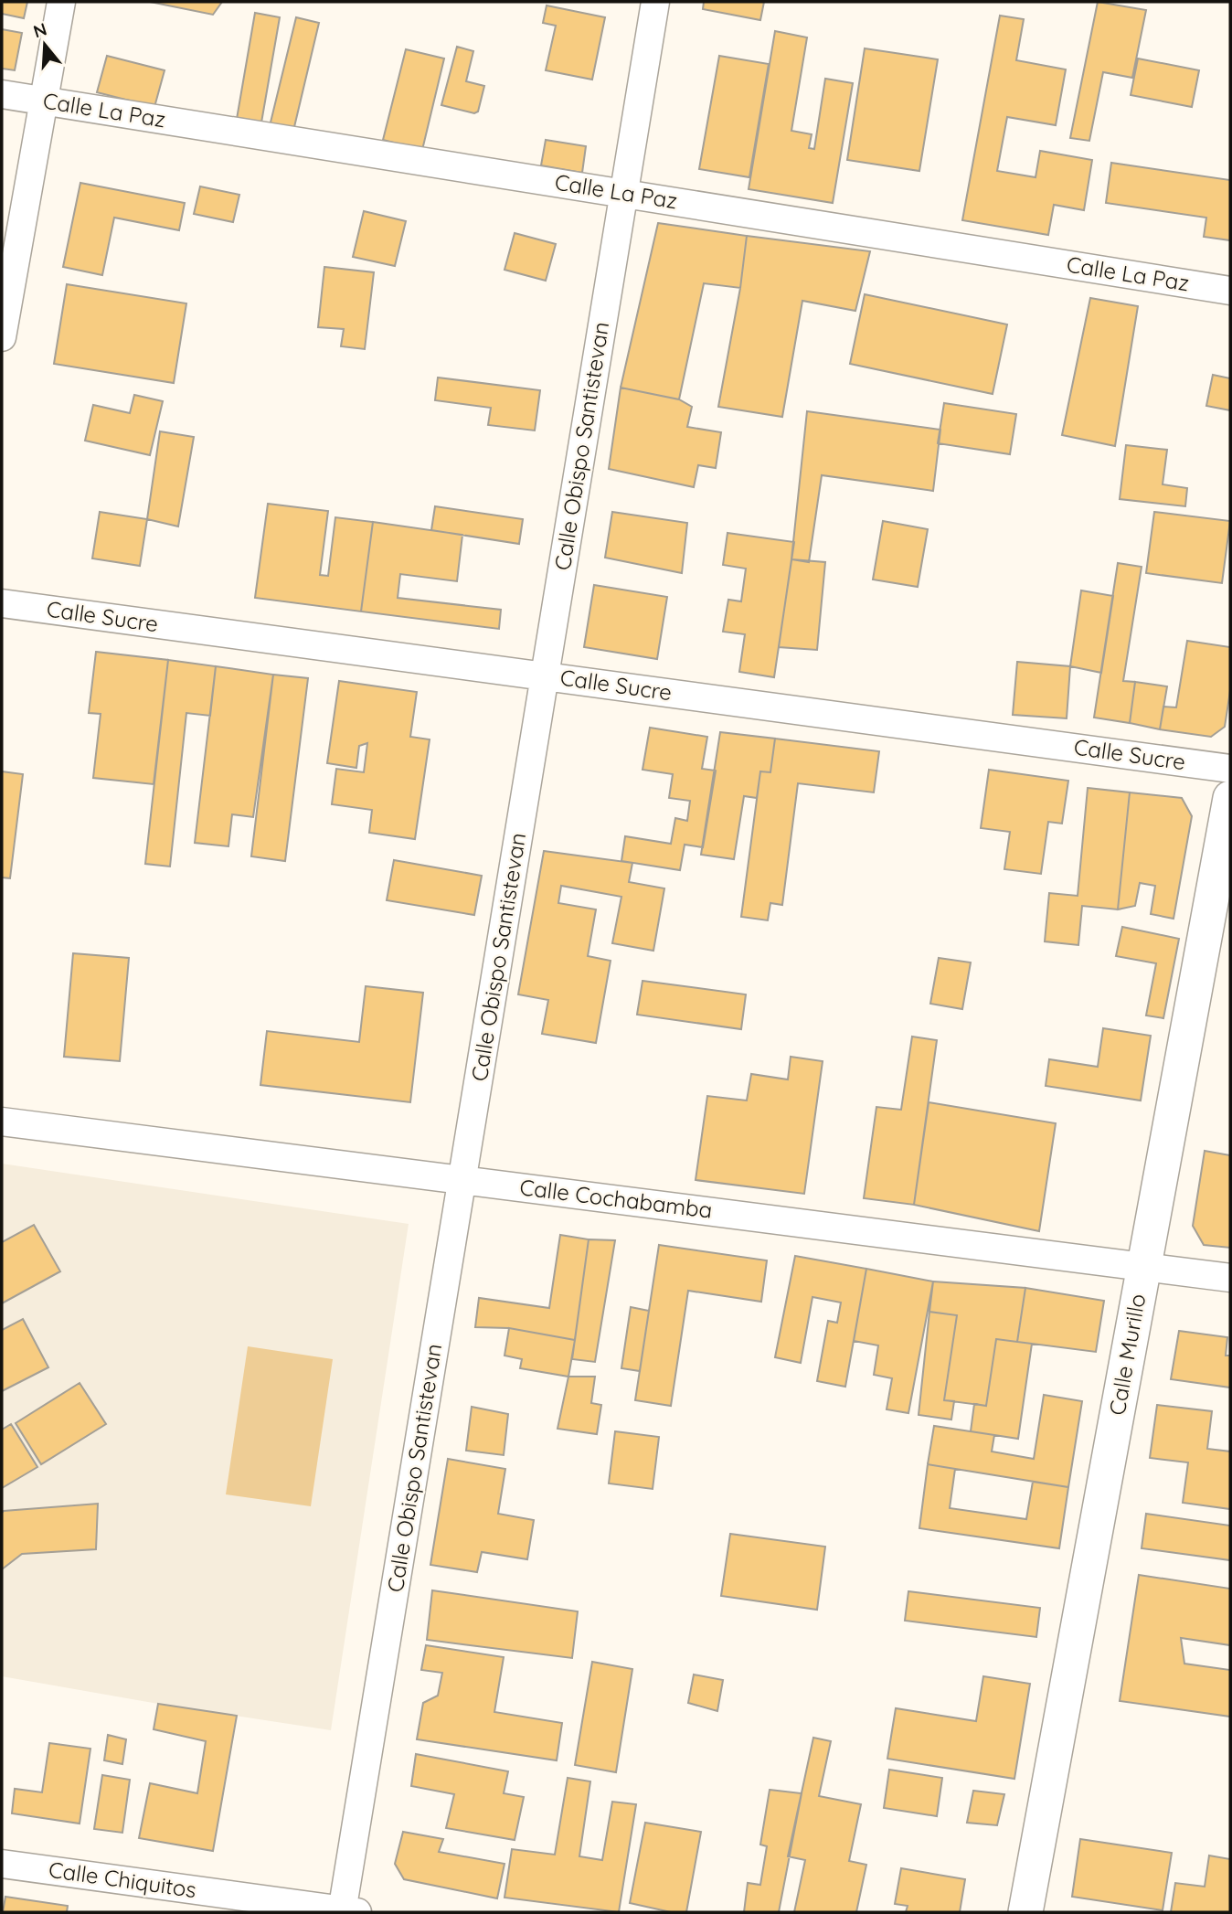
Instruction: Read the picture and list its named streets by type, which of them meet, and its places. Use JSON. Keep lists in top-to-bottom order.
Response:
{
  "streets": {
    "street": [
      "Calle La Paz",
      "Calle Obispo Santistevan",
      "Calle Sucre",
      "Calle Cochabamba",
      "Calle Murillo",
      "Calle Chiquitos"
    ]
  },
  "crossings": [
    ["Calle La Paz", "Calle Obispo Santistevan"],
    ["Calle Obispo Santistevan", "Calle Sucre"],
    ["Calle Obispo Santistevan", "Calle Cochabamba"],
    ["Calle Obispo Santistevan", "Calle Chiquitos"],
    ["Calle Cochabamba", "Calle Murillo"]
  ],
  "north": "top"
}
